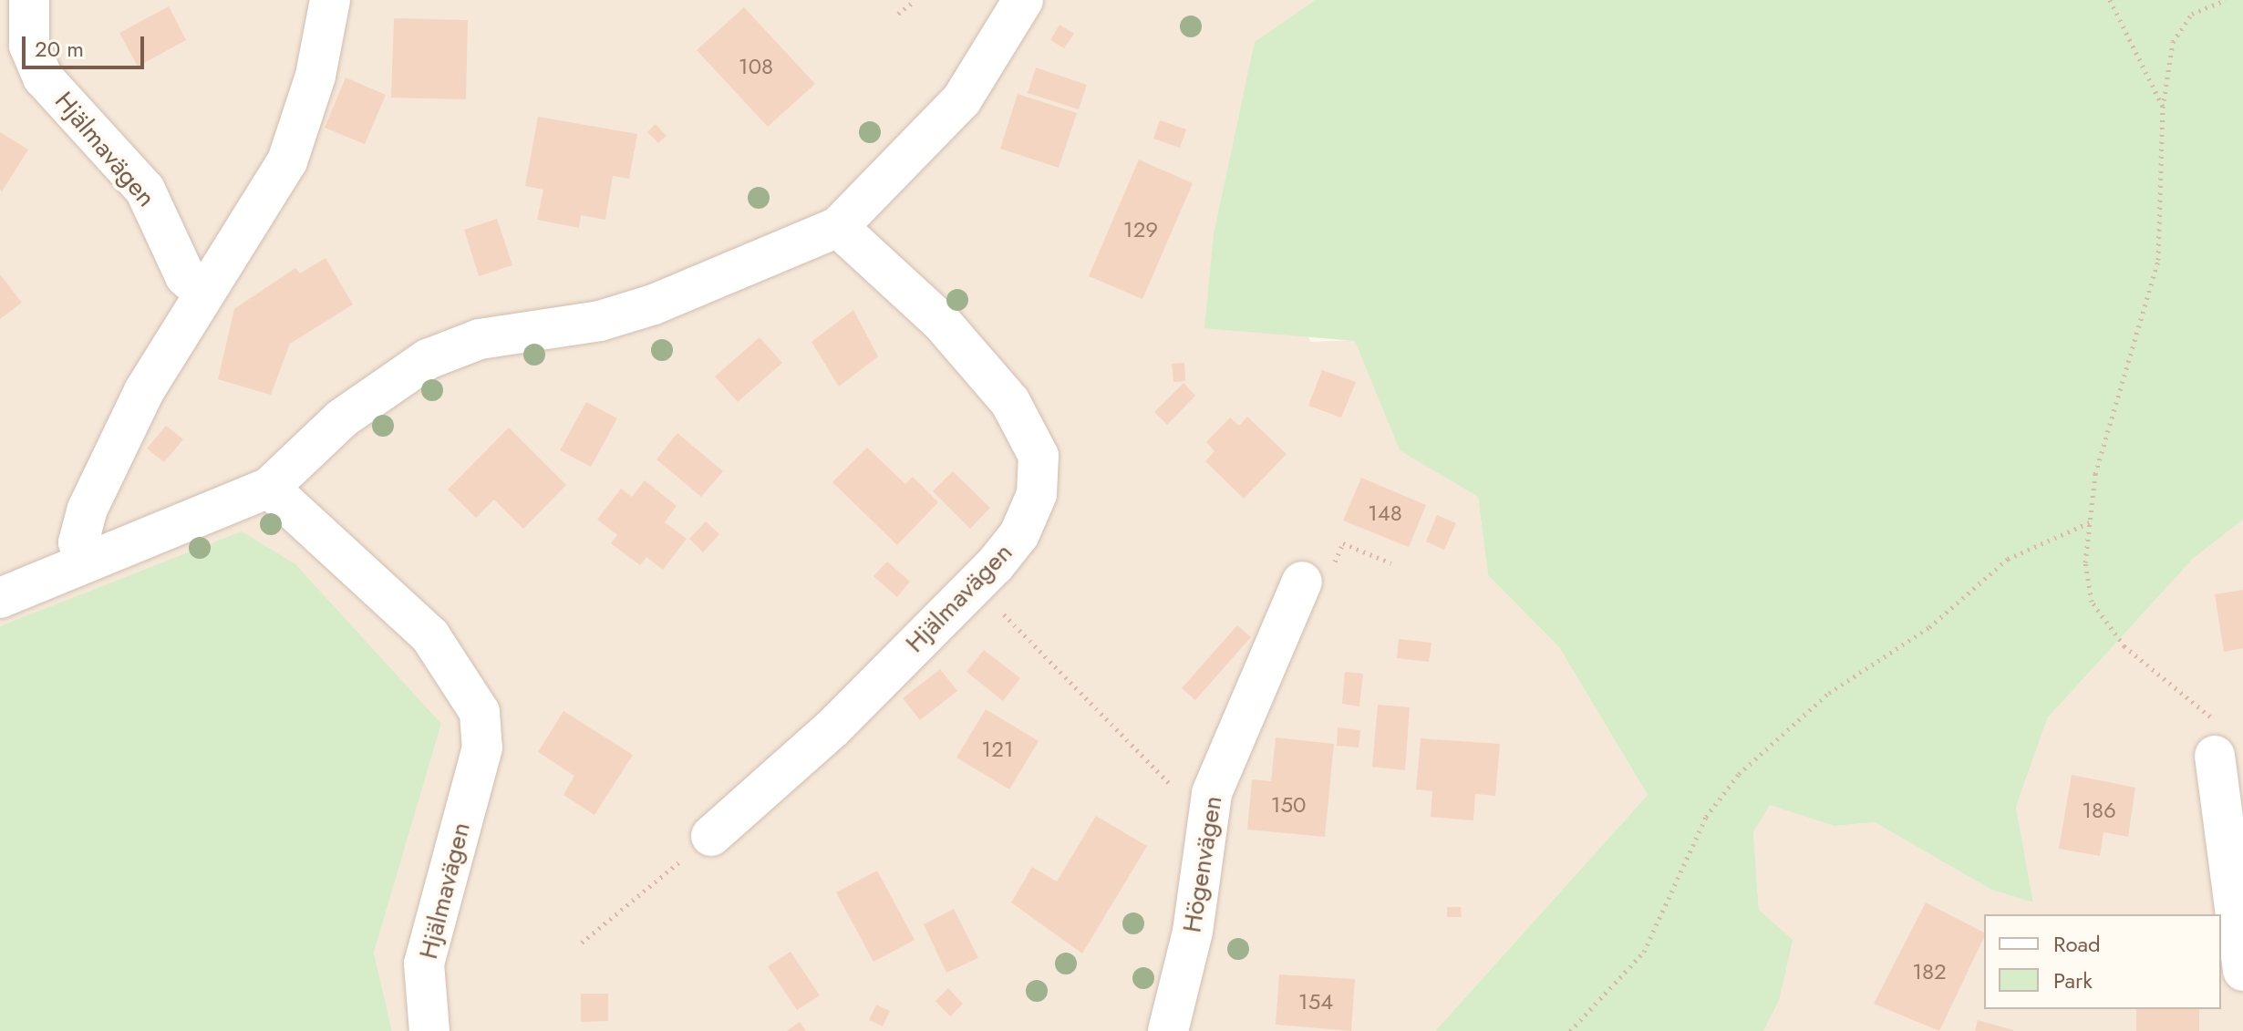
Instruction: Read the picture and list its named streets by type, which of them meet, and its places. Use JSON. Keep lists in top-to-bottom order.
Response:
{
  "streets": {
    "street": ["Hjälmavägen", "Högenvägen"]
  },
  "house_numbers": [
    "108",
    "129",
    "148",
    "121",
    "150",
    "186",
    "182",
    "154"
  ],
  "legend": ["Road", "Park"],
  "scale_bar": "20 m"
}
